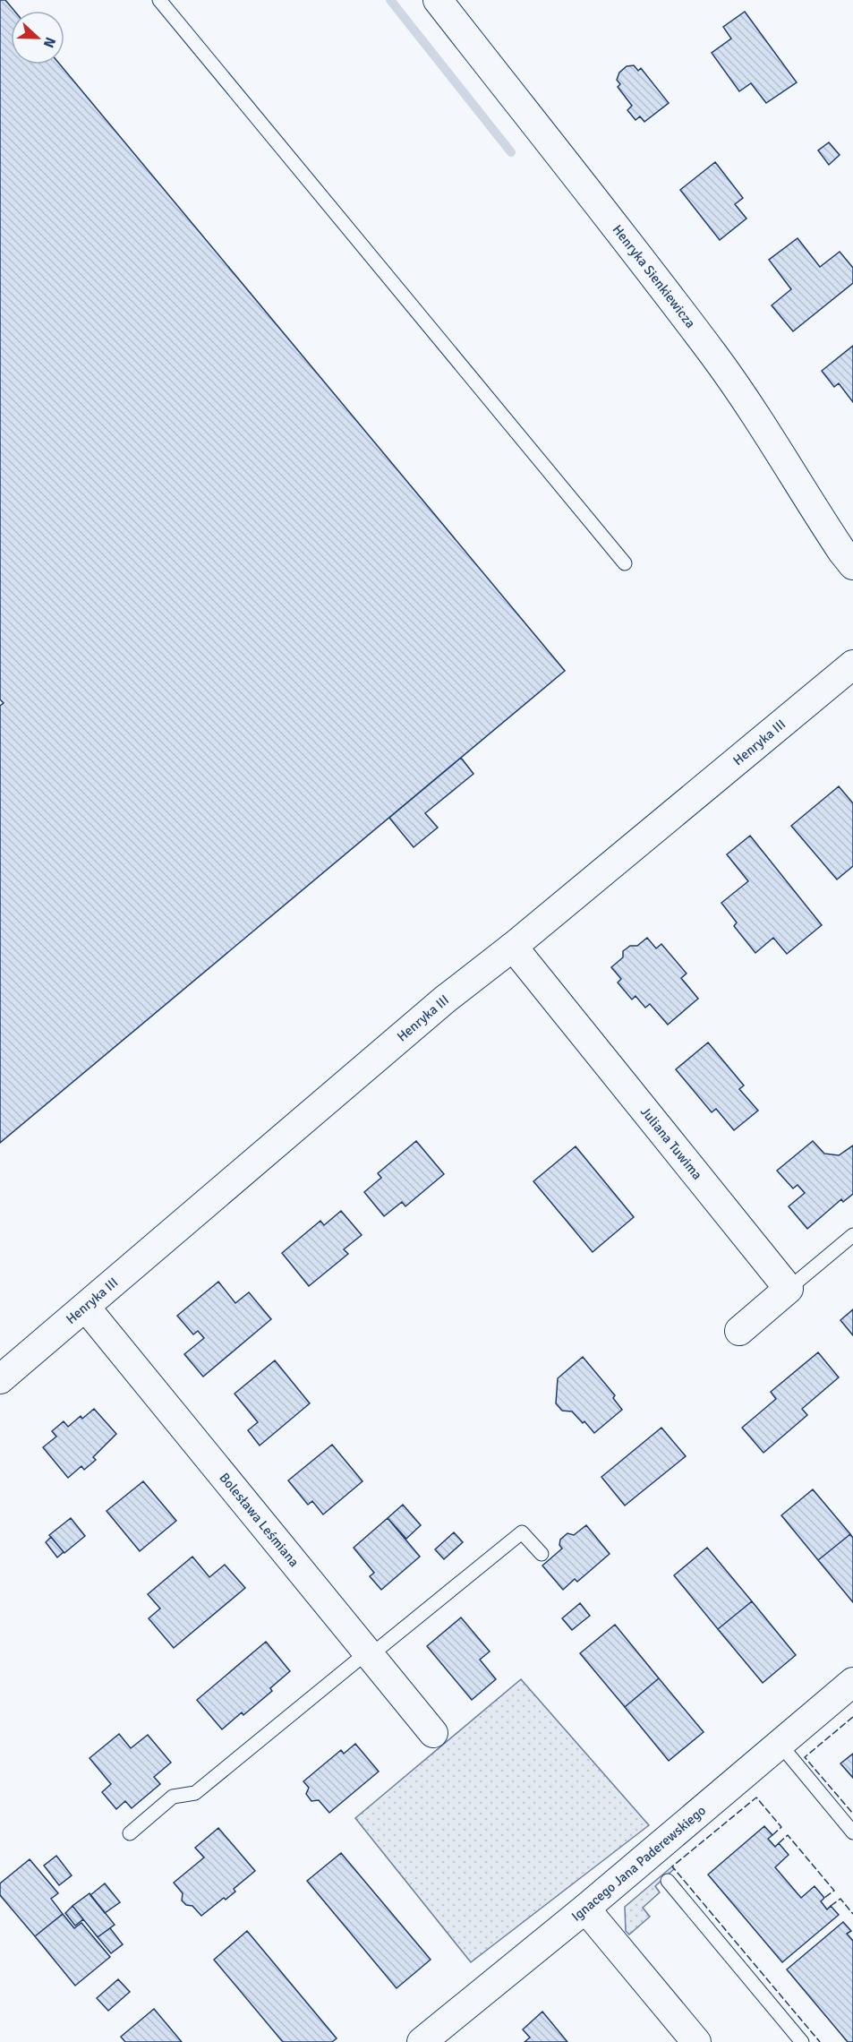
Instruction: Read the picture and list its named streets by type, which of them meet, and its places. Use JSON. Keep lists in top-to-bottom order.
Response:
{
  "streets": {
    "street": [
      "Henryka Sienkiewicza",
      "Henryka III",
      "Juliana Tuwima",
      "Bolesława Leśmiana",
      "Ignacego Jana Paderewskiego"
    ]
  },
  "crossings": [
    ["Henryka III", "Juliana Tuwima"],
    ["Henryka III", "Bolesława Leśmiana"]
  ],
  "north": "right"
}
